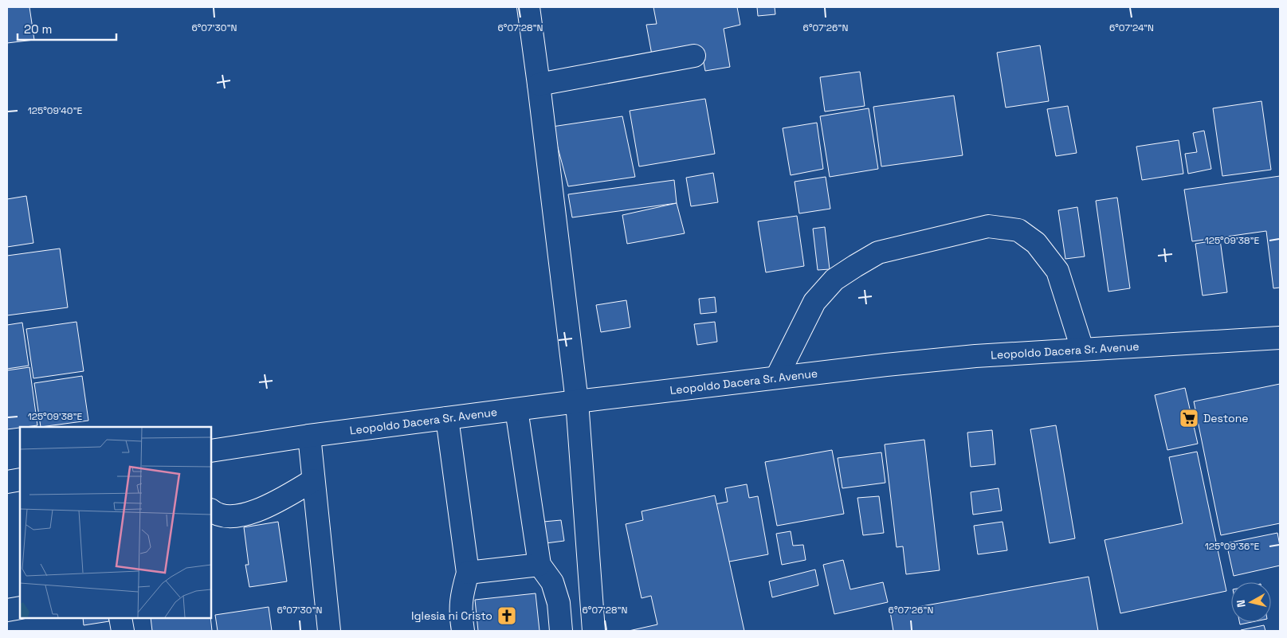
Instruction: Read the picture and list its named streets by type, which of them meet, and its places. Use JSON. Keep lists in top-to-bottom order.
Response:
{
  "streets": {
    "main road": ["Leopoldo Dacera Sr. Avenue"]
  },
  "places": {
    "supermarket": ["Destone"],
    "church": ["Iglesia ni Cristo"]
  },
  "scale_bar": "20 m",
  "north": "left",
  "coordinates": [
    "6°07'30\"N",
    "6°07'28\"N",
    "6°07'26\"N",
    "6°07'24\"N",
    "125°09'40\"E",
    "125°09'38\"E",
    "125°09'36\"E"
  ]
}
